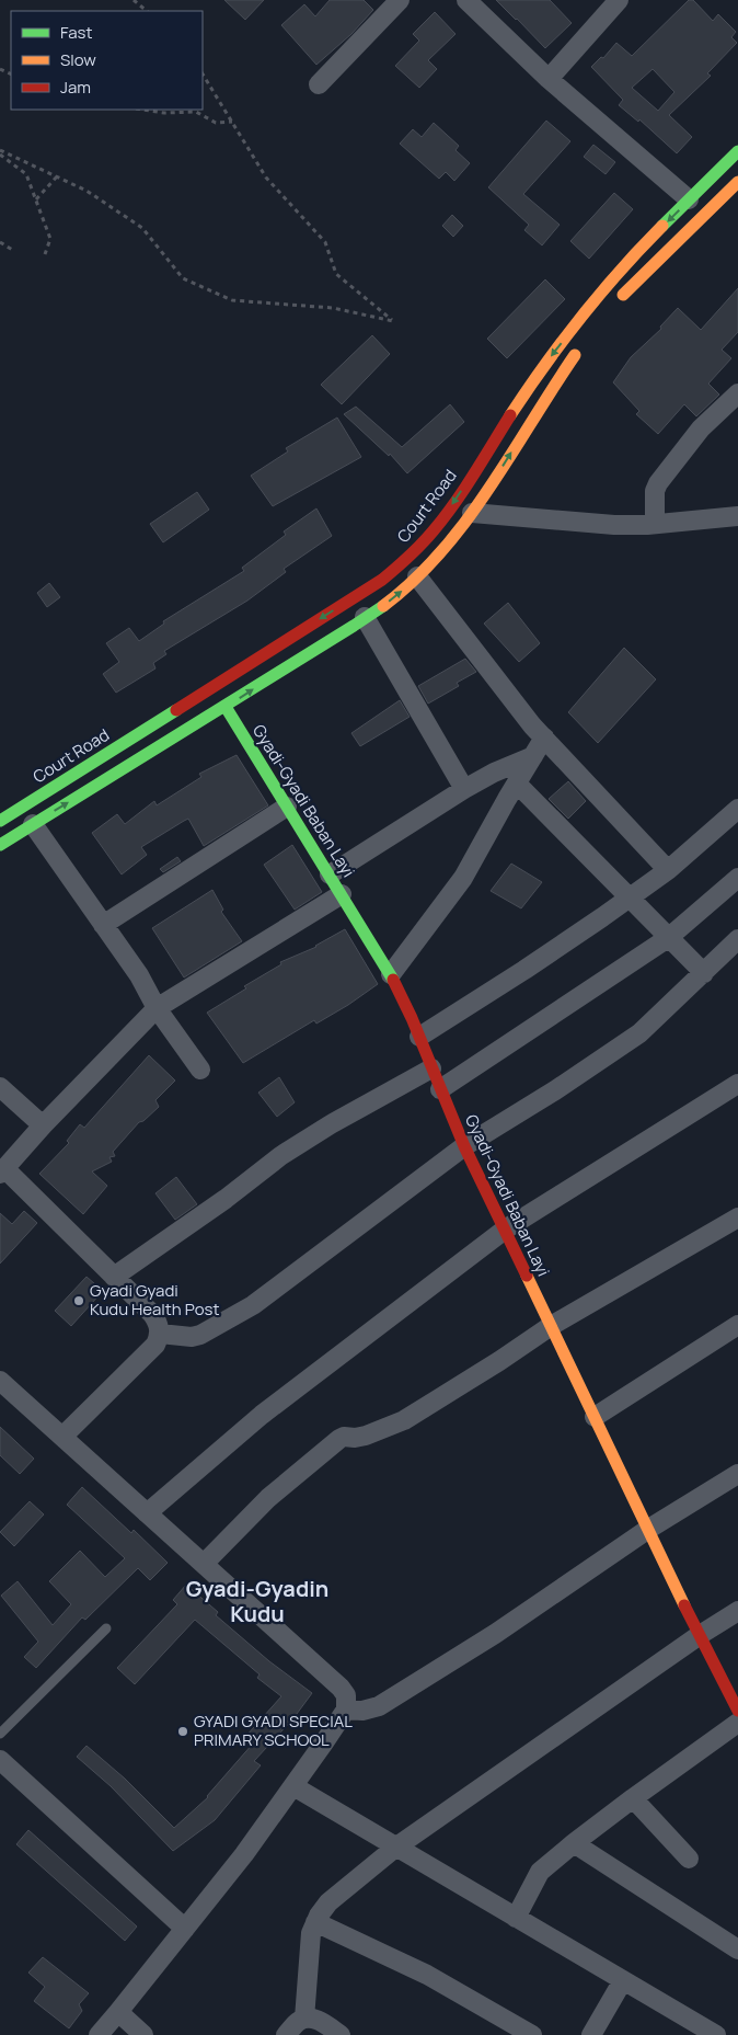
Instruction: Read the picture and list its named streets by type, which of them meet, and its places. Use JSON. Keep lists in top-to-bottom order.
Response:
{
  "streets": {
    "main road": ["Court Road", "Gyadi-Gyadi Baban Layi"]
  },
  "districts": ["Gyadi-Gyadin Kudu"],
  "places": ["Gyadi Gyadi Kudu Health Post", "GYADI GYADI SPECIAL PRIMARY SCHOOL"],
  "legend": ["Fast", "Slow", "Jam"]
}
